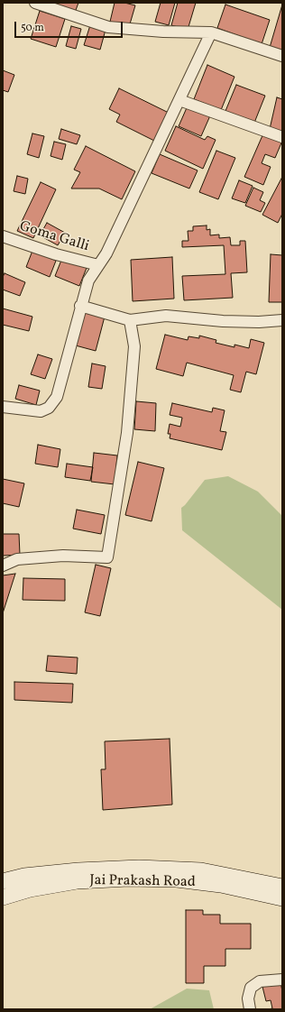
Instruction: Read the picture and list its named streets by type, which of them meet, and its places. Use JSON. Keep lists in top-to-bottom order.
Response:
{
  "streets": {
    "main road": ["Jai Prakash Road"],
    "street": ["Goma Galli"]
  },
  "scale_bar": "50 m"
}
